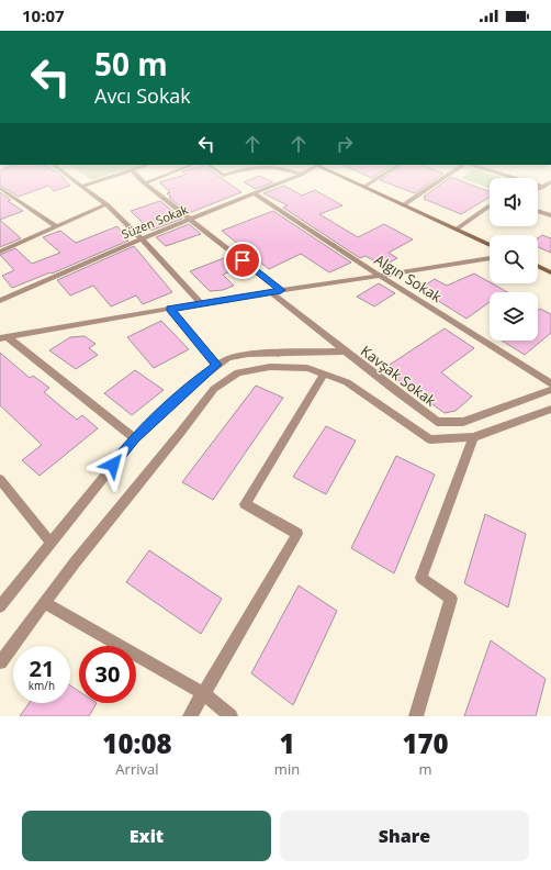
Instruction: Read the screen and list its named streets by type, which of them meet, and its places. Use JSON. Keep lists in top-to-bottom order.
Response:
{
  "streets": {
    "street": ["Süzen Sokak", "Algın Sokak", "Kavşak Sokak"]
  },
  "crossings": [
    ["Süzen Sokak", "Algın Sokak"]
  ],
  "page": {
    "status": "10:07",
    "turn": ["50 m", "Avcı Sokak"],
    "speed": "21 km/h",
    "limit": "30",
    "eta": [
      "10:08",
      "Arrival",
      "1",
      "min",
      "170",
      "m"
    ],
    "buttons": ["Exit", "Share"]
  }
}
